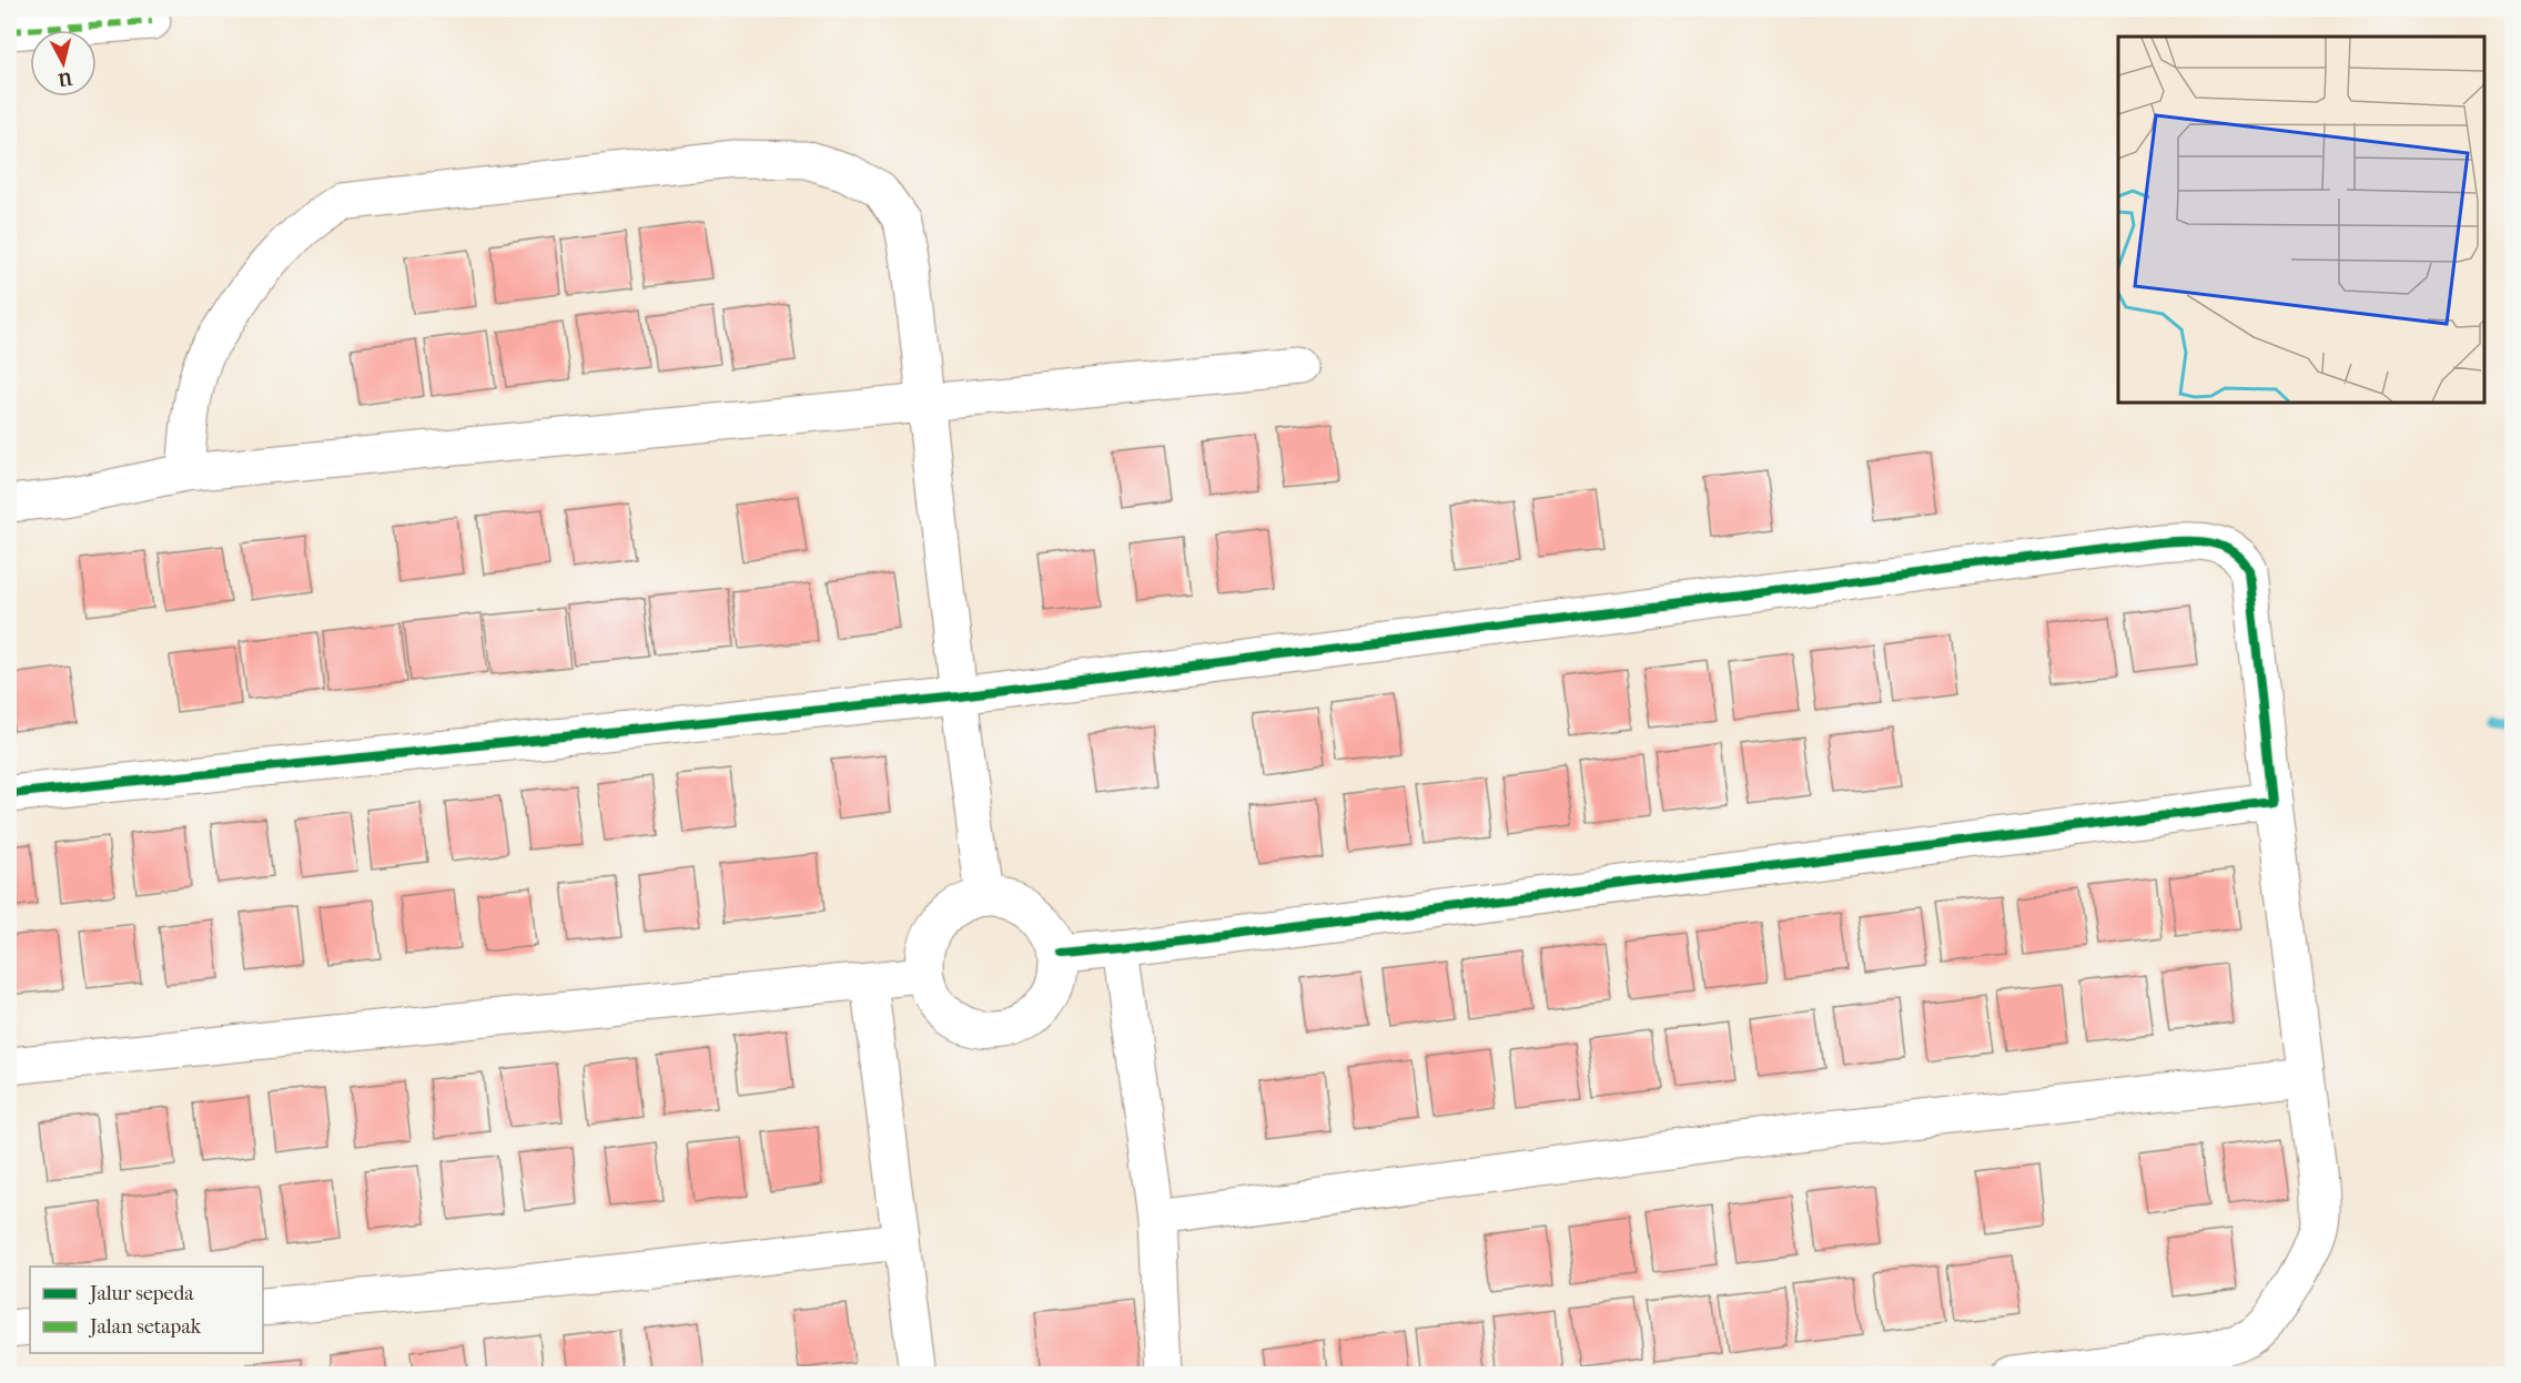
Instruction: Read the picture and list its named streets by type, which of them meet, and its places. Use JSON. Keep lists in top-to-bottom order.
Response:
{
  "legend": ["Jalur sepeda", "Jalan setapak"],
  "north": "bottom"
}
